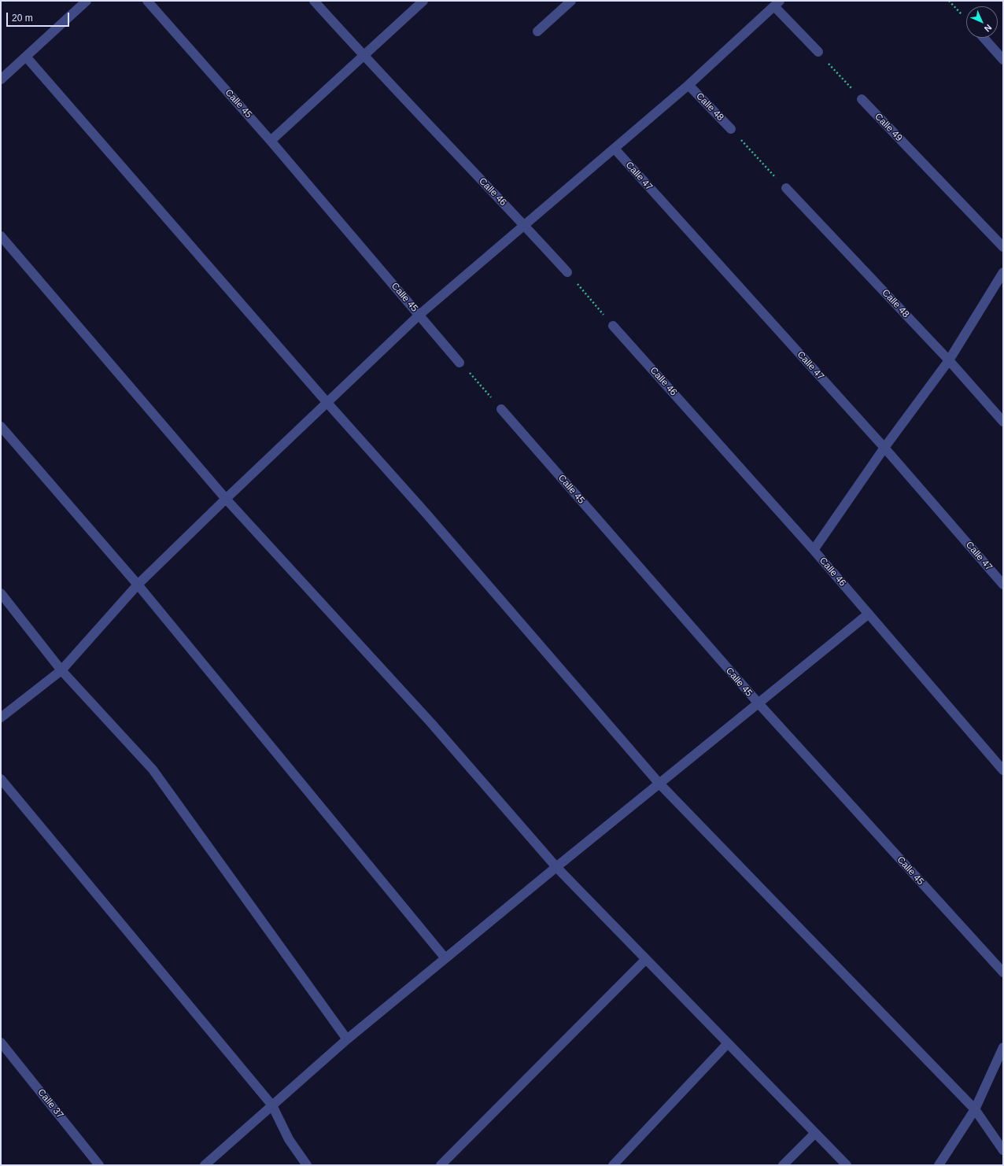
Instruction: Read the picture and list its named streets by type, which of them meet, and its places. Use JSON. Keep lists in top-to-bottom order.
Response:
{
  "streets": {
    "street": [
      "Calle 45",
      "Calle 48",
      "Calle 49",
      "Calle 47",
      "Calle 46",
      "Calle 37"
    ]
  },
  "scale_bar": "20 m",
  "north": "bottom right"
}
